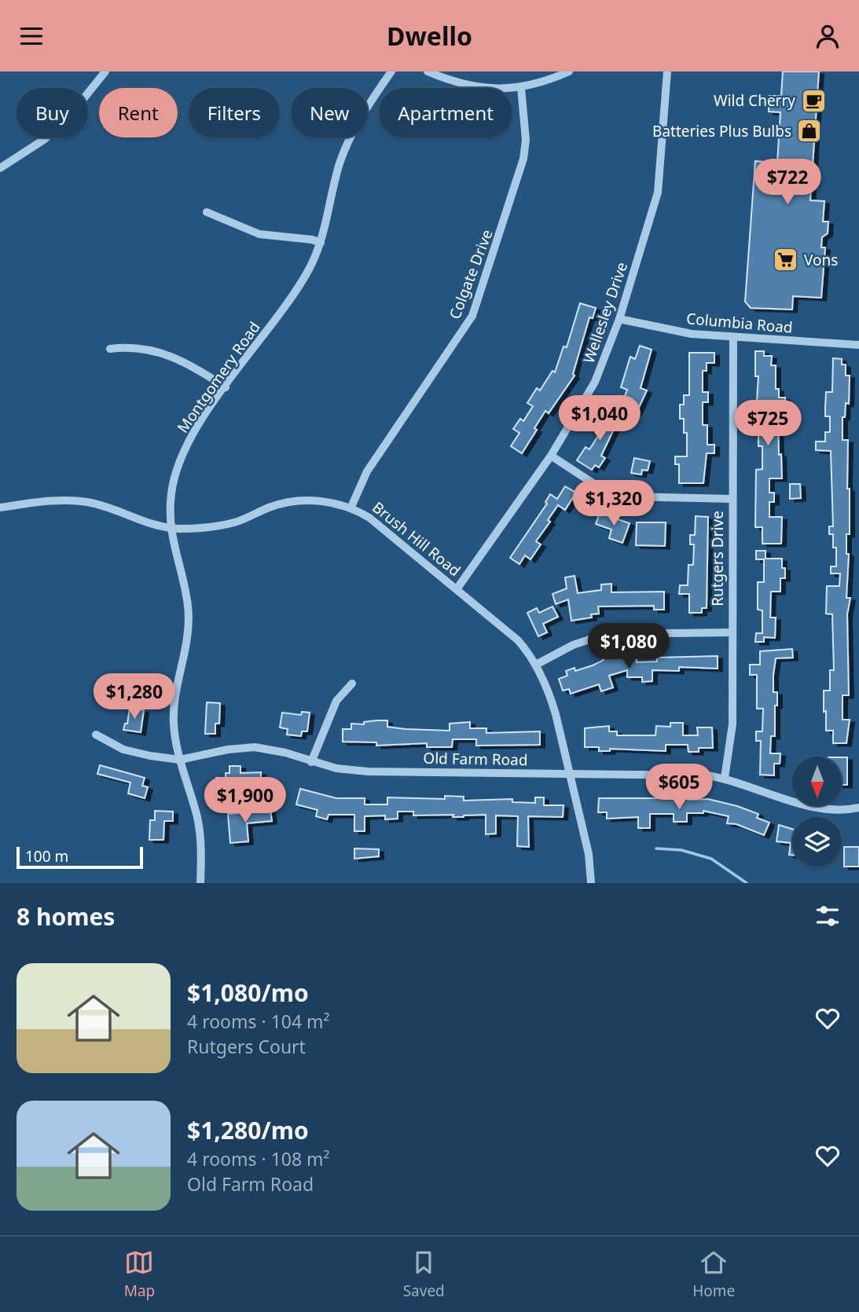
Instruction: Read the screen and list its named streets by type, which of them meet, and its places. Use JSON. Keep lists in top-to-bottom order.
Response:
{
  "streets": {
    "street": [
      "Colgate Drive",
      "Wellesley Drive",
      "Columbia Road",
      "Montgomery Road",
      "Brush Hill Road",
      "Rutgers Drive",
      "Old Farm Road"
    ]
  },
  "crossings": [
    ["Colgate Drive", "Brush Hill Road"],
    ["Wellesley Drive", "Columbia Road"],
    ["Wellesley Drive", "Brush Hill Road"],
    ["Columbia Road", "Rutgers Drive"],
    ["Montgomery Road", "Brush Hill Road"],
    ["Montgomery Road", "Old Farm Road"],
    ["Brush Hill Road", "Old Farm Road"],
    ["Rutgers Drive", "Old Farm Road"]
  ],
  "places": {
    "cafe": ["Wild Cherry"],
    "shop": ["Batteries Plus Bulbs"],
    "supermarket": ["Vons"]
  },
  "scale_bar": "100 m",
  "north": "bottom",
  "page": {
    "header": "Dwello",
    "chip": [
      "Buy",
      "Rent",
      "Filters",
      "New",
      "Apartment"
    ],
    "price": [
      "$722",
      "$1,040",
      "$725",
      "$1,320",
      "$1,080",
      "$1,280",
      "$605",
      "$1,900"
    ],
    "scale": "100 m",
    "heading": "8 homes",
    "list": [
      {
        "name": "$1,080/mo",
        "note": "4 rooms · 104 m² · Rutgers Court"
      },
      {
        "name": "$1,280/mo",
        "note": "4 rooms · 108 m² · Old Farm Road"
      }
    ],
    "tabs": ["Map", "Saved", "Home"]
  }
}
